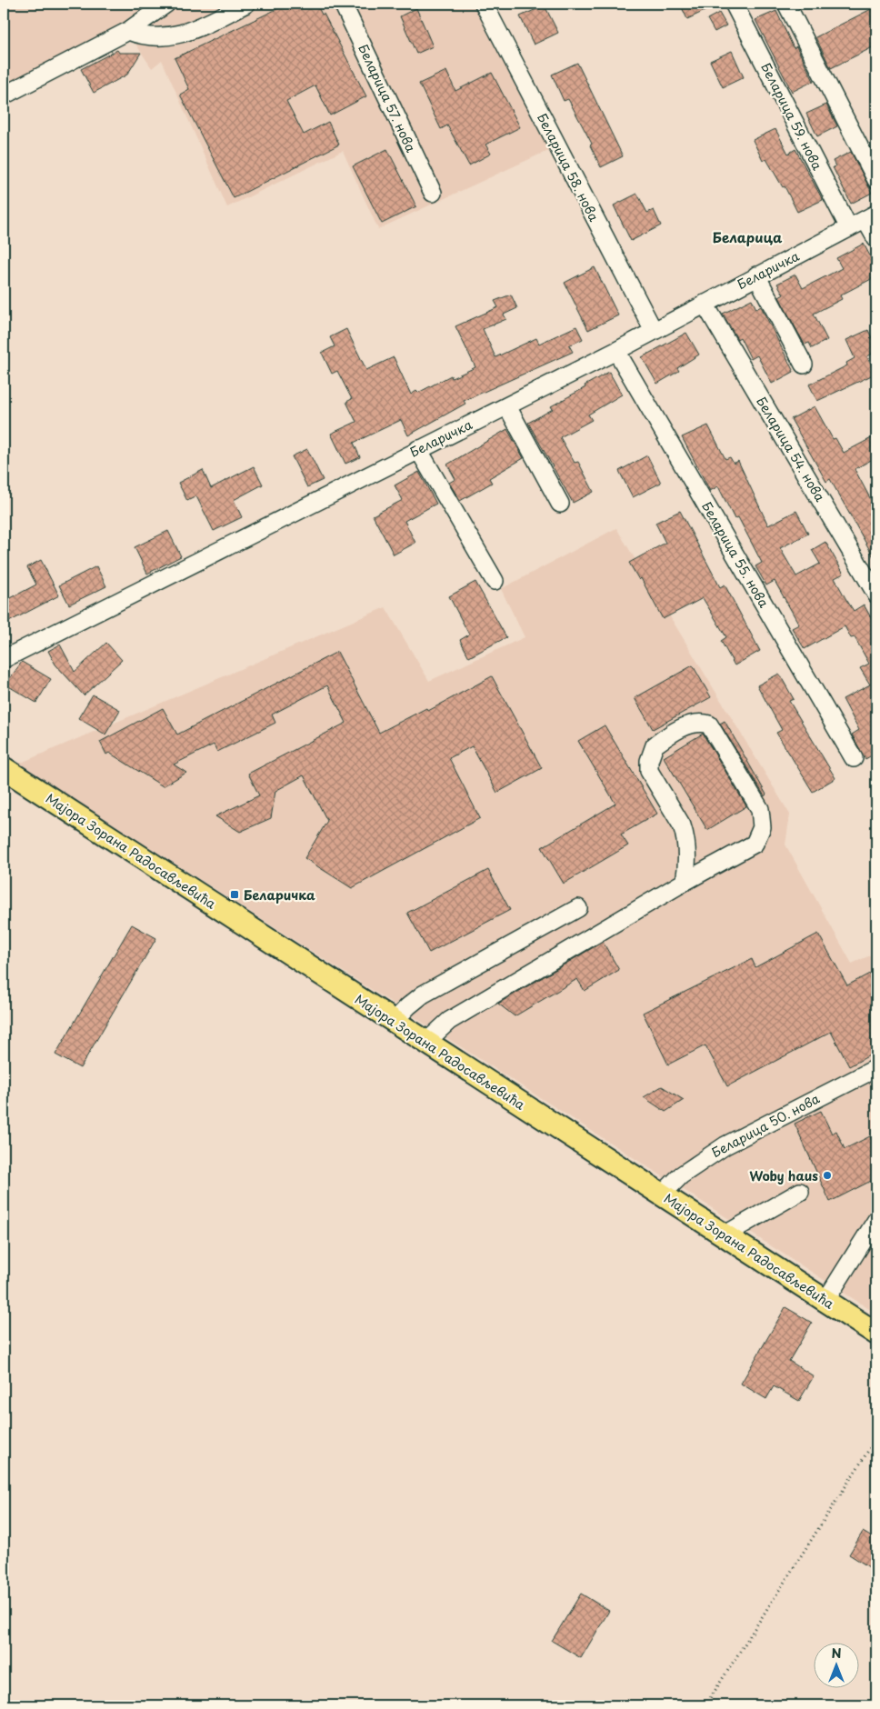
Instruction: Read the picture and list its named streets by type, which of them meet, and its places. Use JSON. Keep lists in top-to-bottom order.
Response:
{
  "streets": {
    "main road": ["Мајора Зорана Радосављевића"],
    "street": [
      "Беларица 57. нова",
      "Беларица 59. нова",
      "Беларица 58. нова",
      "Беларичка",
      "Беларица 54. нова",
      "Беларица 55. нова",
      "Беларица 50. нова"
    ]
  },
  "crossings": [
    ["Беларица 59. нова", "Беларичка"],
    ["Беларица 58. нова", "Беларичка"],
    ["Беларичка", "Беларица 54. нова"],
    ["Беларичка", "Беларица 55. нова"],
    ["Мајора Зорана Радосављевића", "Беларица 50. нова"]
  ],
  "districts": ["Беларица"],
  "places": {
    "transit": ["Беларичка"],
    "other": ["Woby haus"]
  },
  "north": "top"
}
